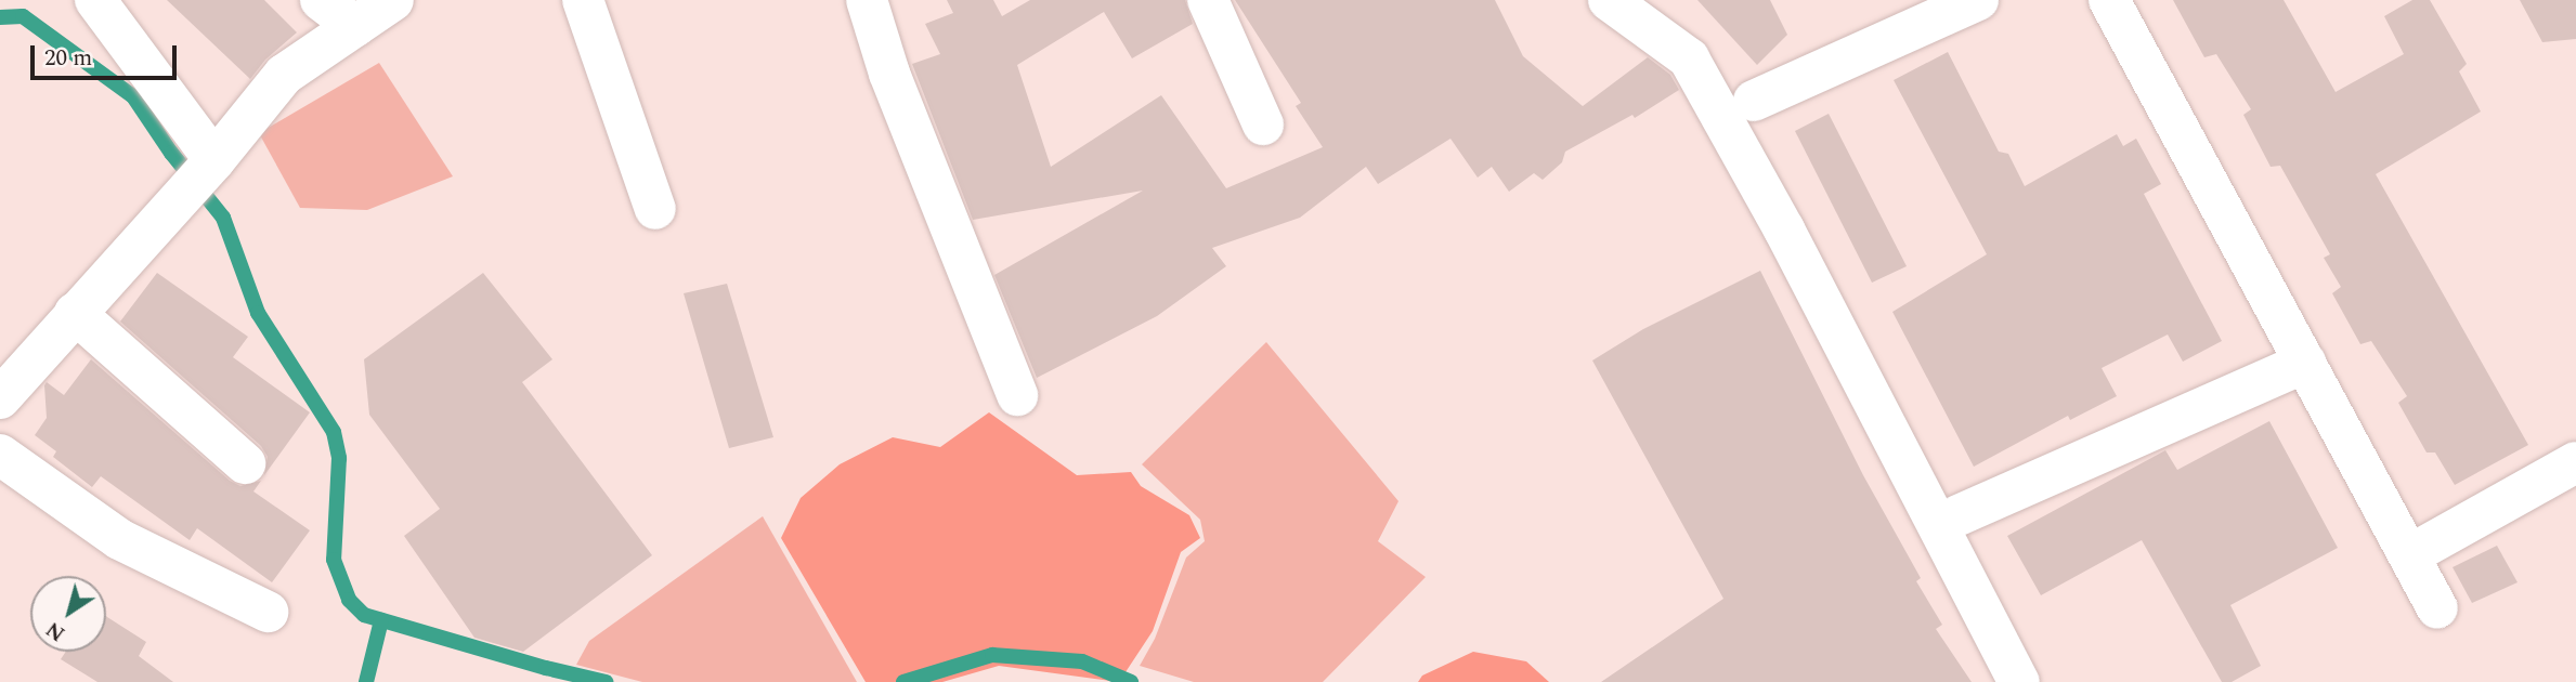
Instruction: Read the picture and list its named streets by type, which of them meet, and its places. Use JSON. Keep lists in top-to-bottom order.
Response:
{
  "scale_bar": "20 m",
  "north": "bottom left"
}
